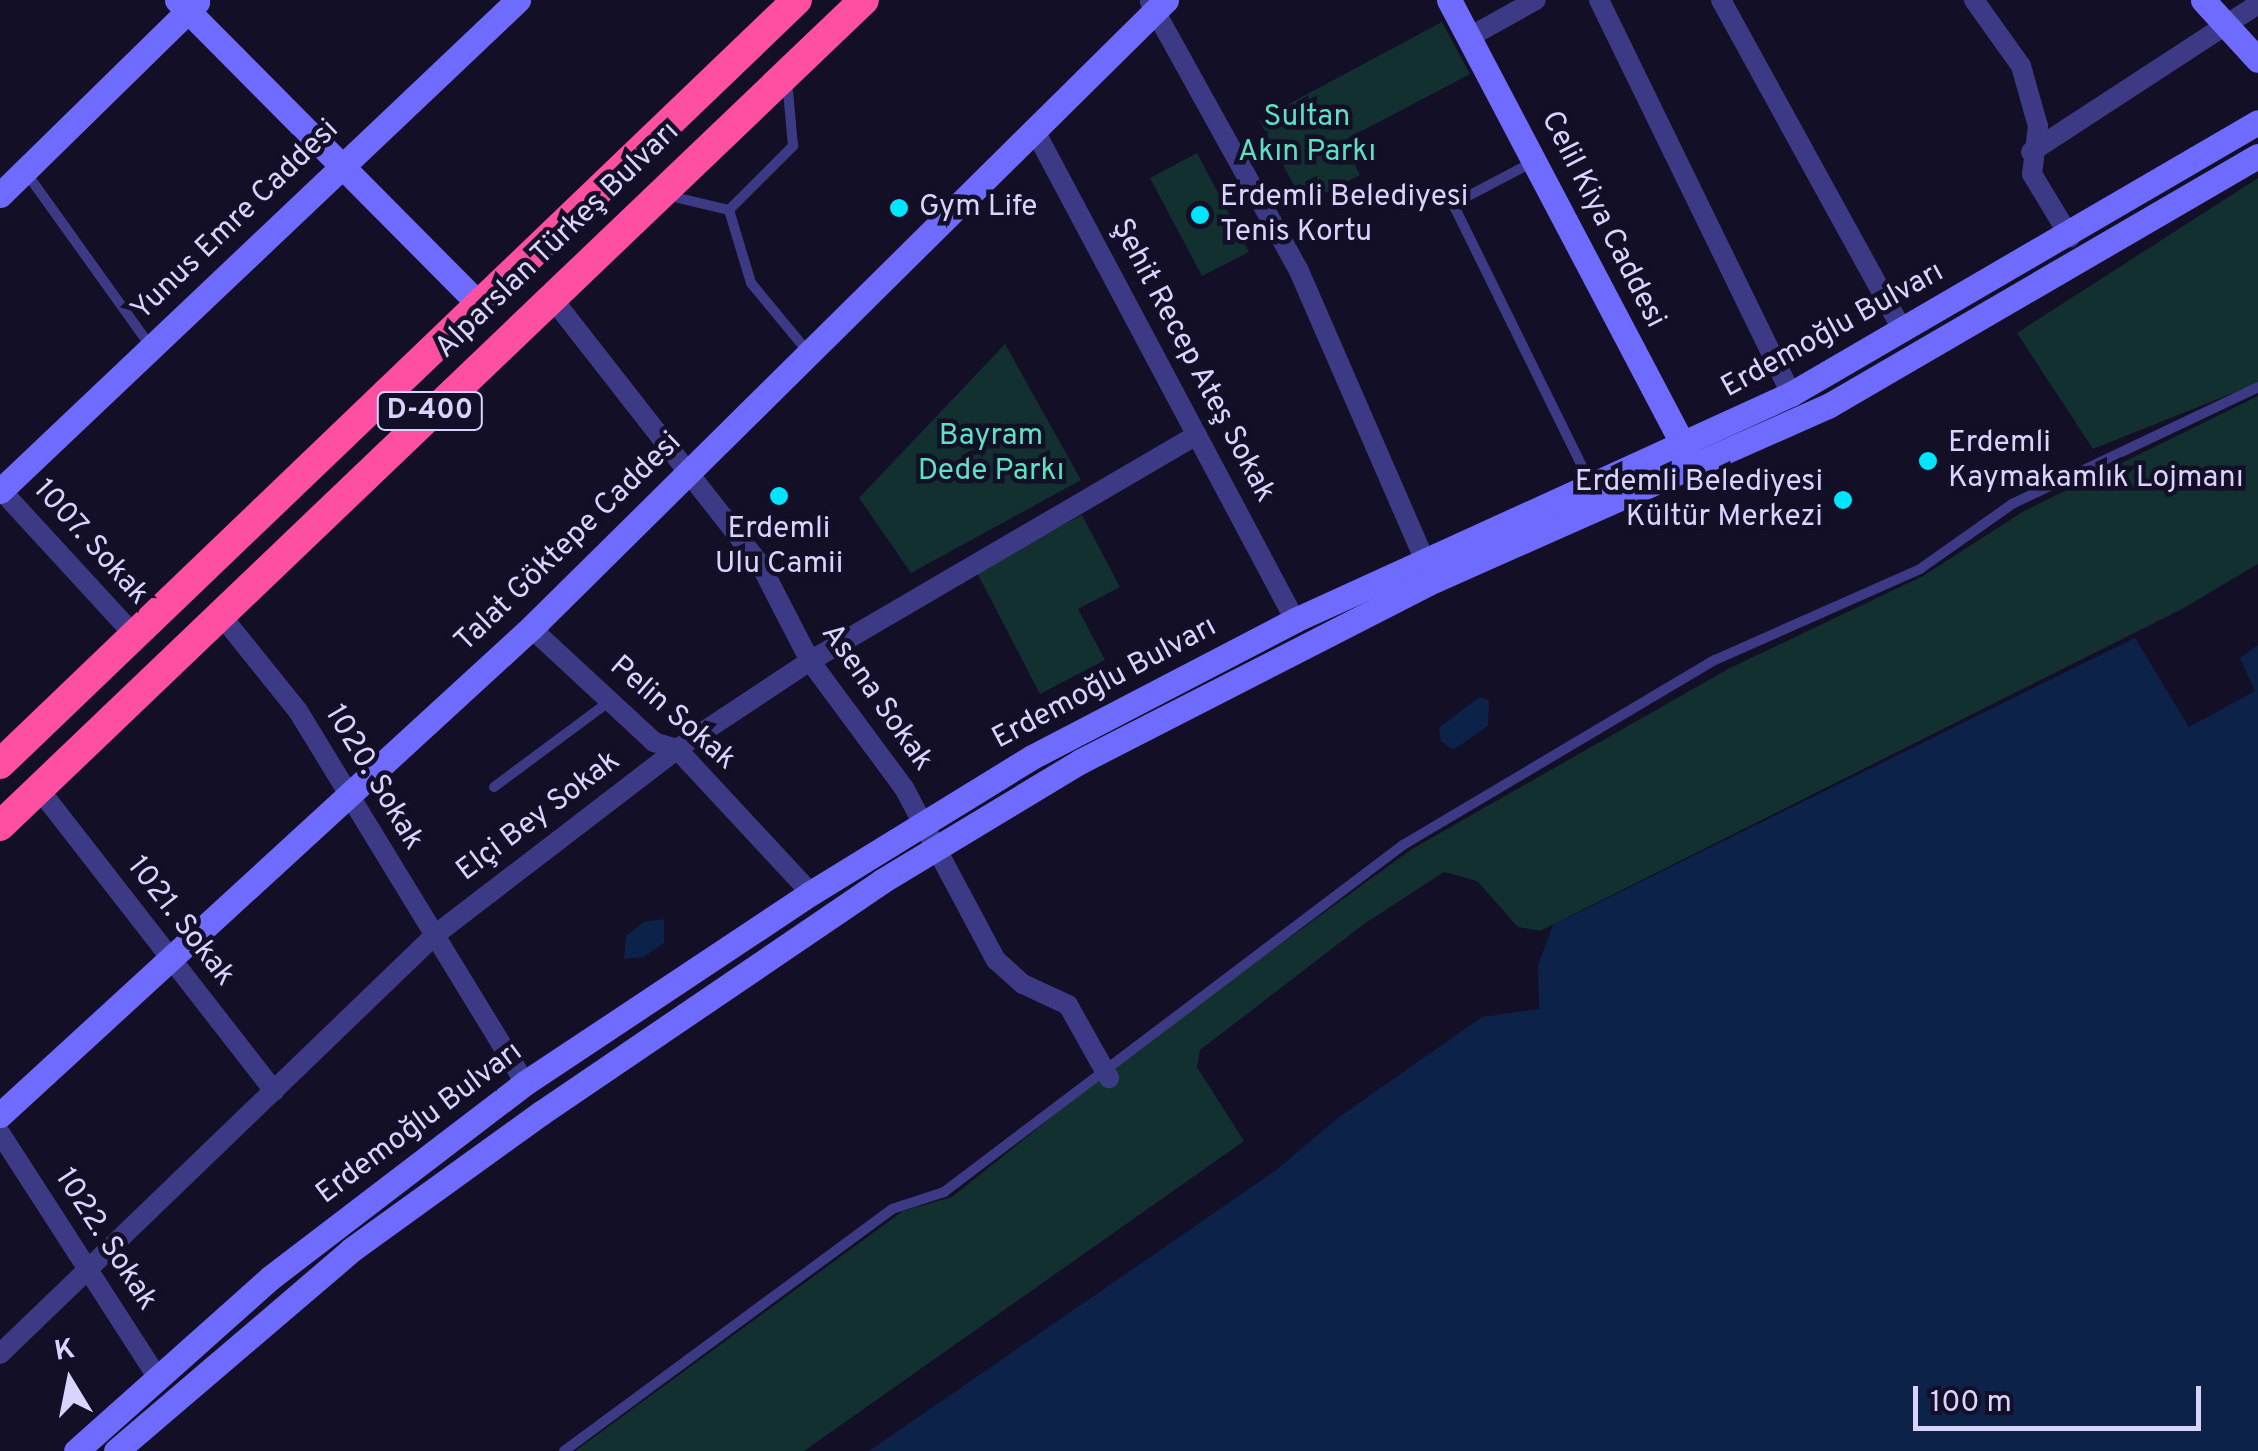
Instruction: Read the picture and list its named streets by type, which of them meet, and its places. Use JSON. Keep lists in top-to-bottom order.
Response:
{
  "streets": {
    "highway": ["Alparslan Türkeş Bulvarı", "D-400"],
    "main road": [
      "Celil Kiya Caddesi",
      "Yunus Emre Caddesi",
      "Erdemoğlu Bulvarı",
      "Talat Göktepe Caddesi"
    ],
    "street": [
      "Şehit Recep Ateş Sokak",
      "1007. Sokak",
      "Asena Sokak",
      "Pelin Sokak",
      "1020. Sokak",
      "Elçi Bey Sokak",
      "1021. Sokak",
      "1022. Sokak"
    ]
  },
  "crossings": [
    ["Celil Kiya Caddesi", "Erdemoğlu Bulvarı"],
    ["Yunus Emre Caddesi", "1007. Sokak"],
    ["Alparslan Türkeş Bulvarı", "1007. Sokak"],
    ["Alparslan Türkeş Bulvarı", "Asena Sokak"],
    ["Alparslan Türkeş Bulvarı", "1020. Sokak"],
    ["Alparslan Türkeş Bulvarı", "1021. Sokak"],
    ["Erdemoğlu Bulvarı", "Şehit Recep Ateş Sokak"],
    ["Erdemoğlu Bulvarı", "Asena Sokak"],
    ["Erdemoğlu Bulvarı", "Pelin Sokak"],
    ["Erdemoğlu Bulvarı", "1020. Sokak"],
    ["Erdemoğlu Bulvarı", "1022. Sokak"],
    ["Şehit Recep Ateş Sokak", "Talat Göktepe Caddesi"],
    ["Şehit Recep Ateş Sokak", "Elçi Bey Sokak"],
    ["Talat Göktepe Caddesi", "Asena Sokak"],
    ["Talat Göktepe Caddesi", "Pelin Sokak"],
    ["Talat Göktepe Caddesi", "1020. Sokak"],
    ["Talat Göktepe Caddesi", "1021. Sokak"],
    ["Asena Sokak", "Elçi Bey Sokak"],
    ["Pelin Sokak", "Elçi Bey Sokak"],
    ["1020. Sokak", "Elçi Bey Sokak"],
    ["Elçi Bey Sokak", "1021. Sokak"],
    ["Elçi Bey Sokak", "1022. Sokak"]
  ],
  "parks": ["Sultan Akın Parkı", "Bayram Dede Parkı"],
  "places": [
    "Gym Life",
    "Erdemli Belediyesi Tenis Kortu",
    "Erdemli Kaymakamlık Lojmanı",
    "Erdemli Ulu Camii",
    "Erdemli Belediyesi Kültür Merkezi"
  ],
  "scale_bar": "100 m",
  "north": "top"
}
